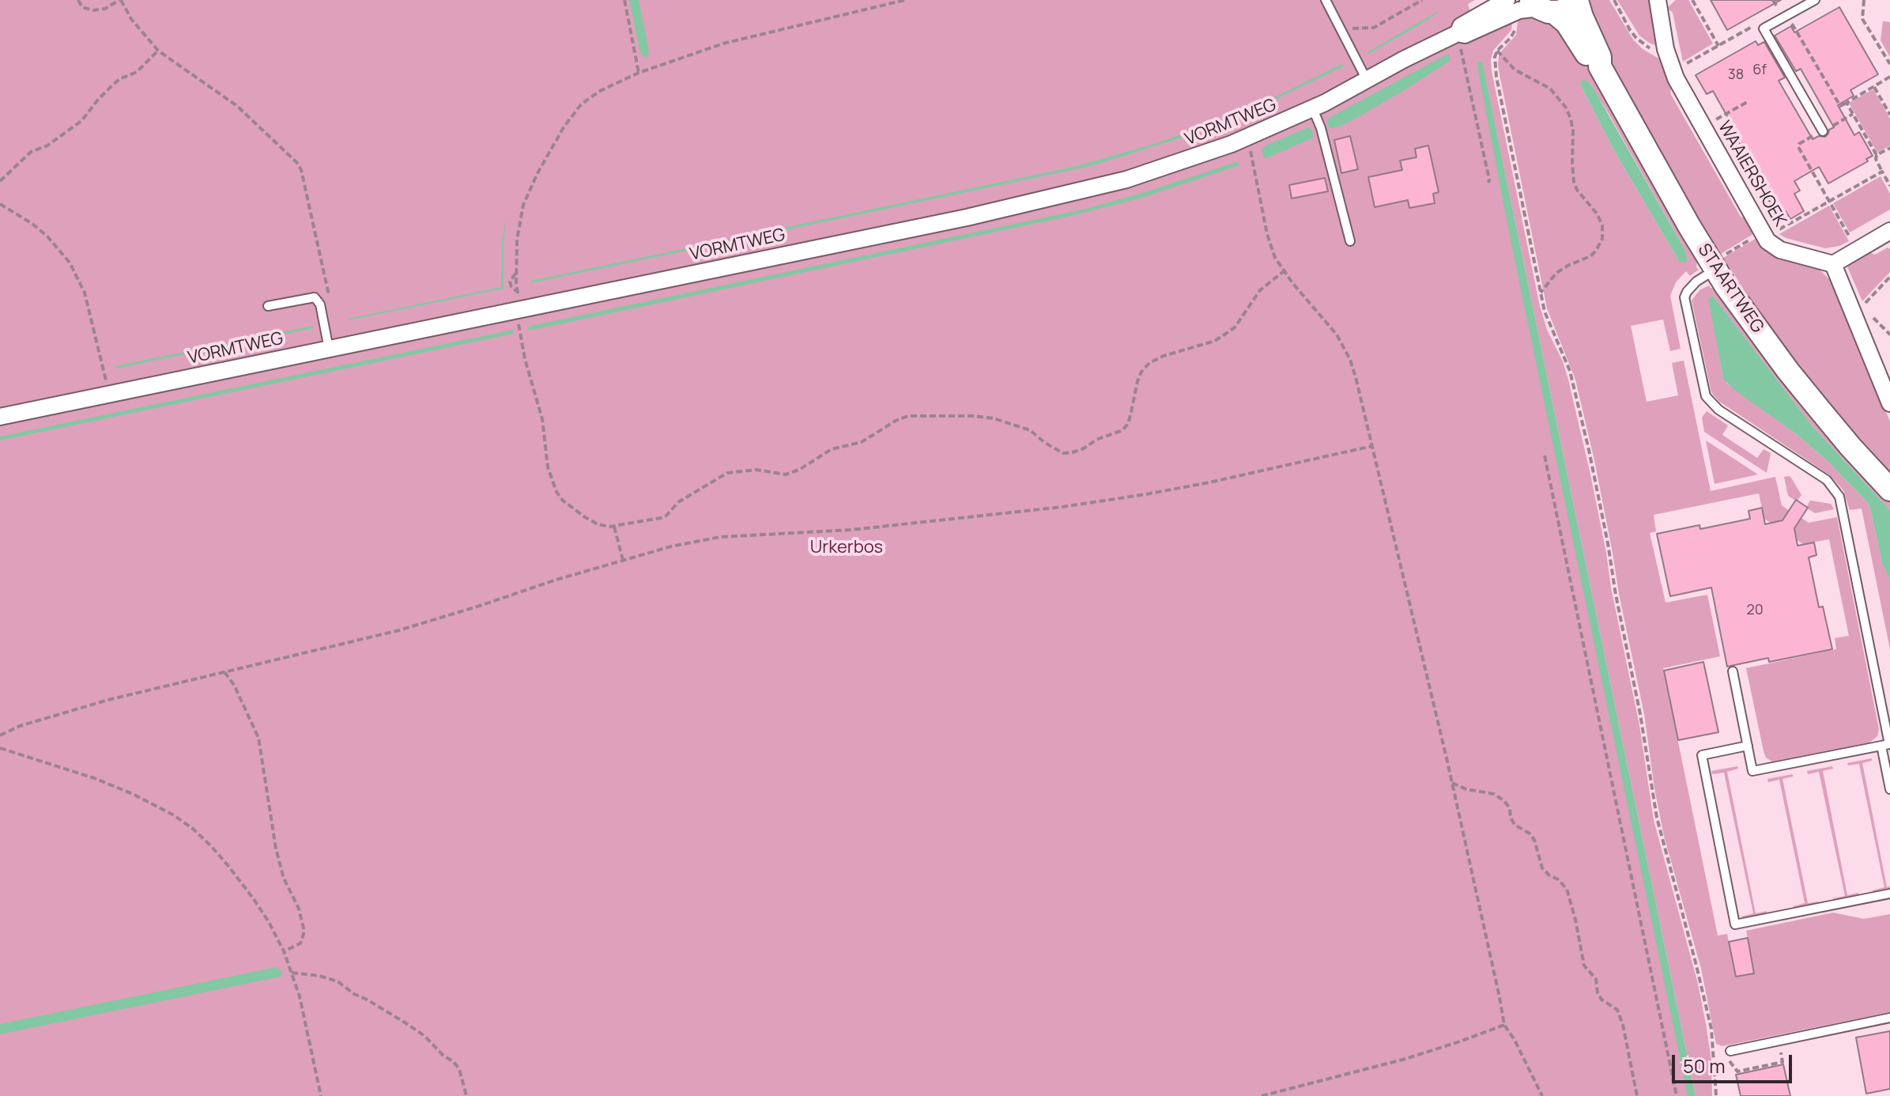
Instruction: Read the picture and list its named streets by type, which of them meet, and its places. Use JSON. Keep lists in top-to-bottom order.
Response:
{
  "streets": {
    "main road": ["STAARTWEG"],
    "street": ["VORMTWEG", "WAAIERSHOEK"]
  },
  "crossings": [
    ["VORMTWEG", "STAARTWEG"]
  ],
  "parks": ["Urkerbos"],
  "house_numbers": ["6f", "38", "20"],
  "scale_bar": "50 m"
}
